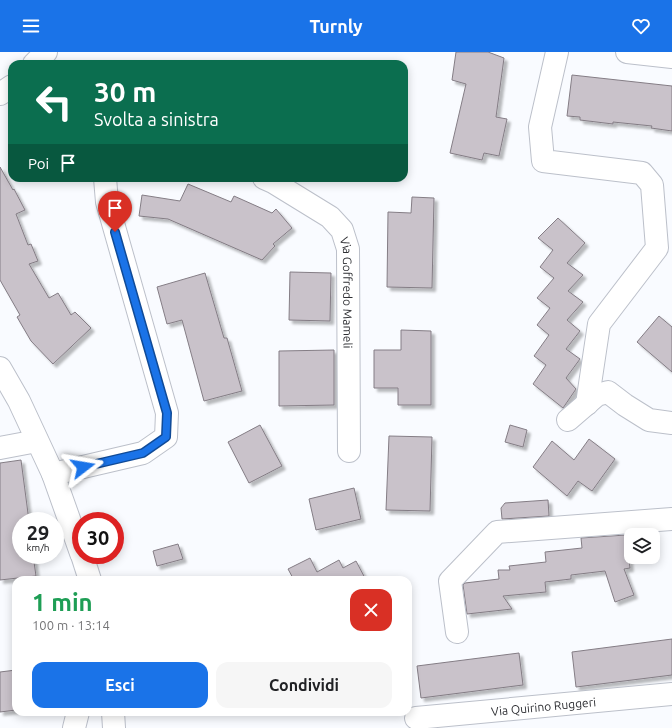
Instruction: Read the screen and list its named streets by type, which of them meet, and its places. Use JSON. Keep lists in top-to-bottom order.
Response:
{
  "streets": {
    "street": ["Via Goffredo Mameli", "Via Quirino Ruggeri"]
  },
  "page": {
    "header": "Turnly",
    "turn": ["30 m", "Svolta a sinistra"],
    "then": "Poi",
    "speed": "29 km/h",
    "limit": "30",
    "heading": ["1 min", "100 m · 13:14"],
    "buttons": ["Esci", "Condividi"]
  }
}
